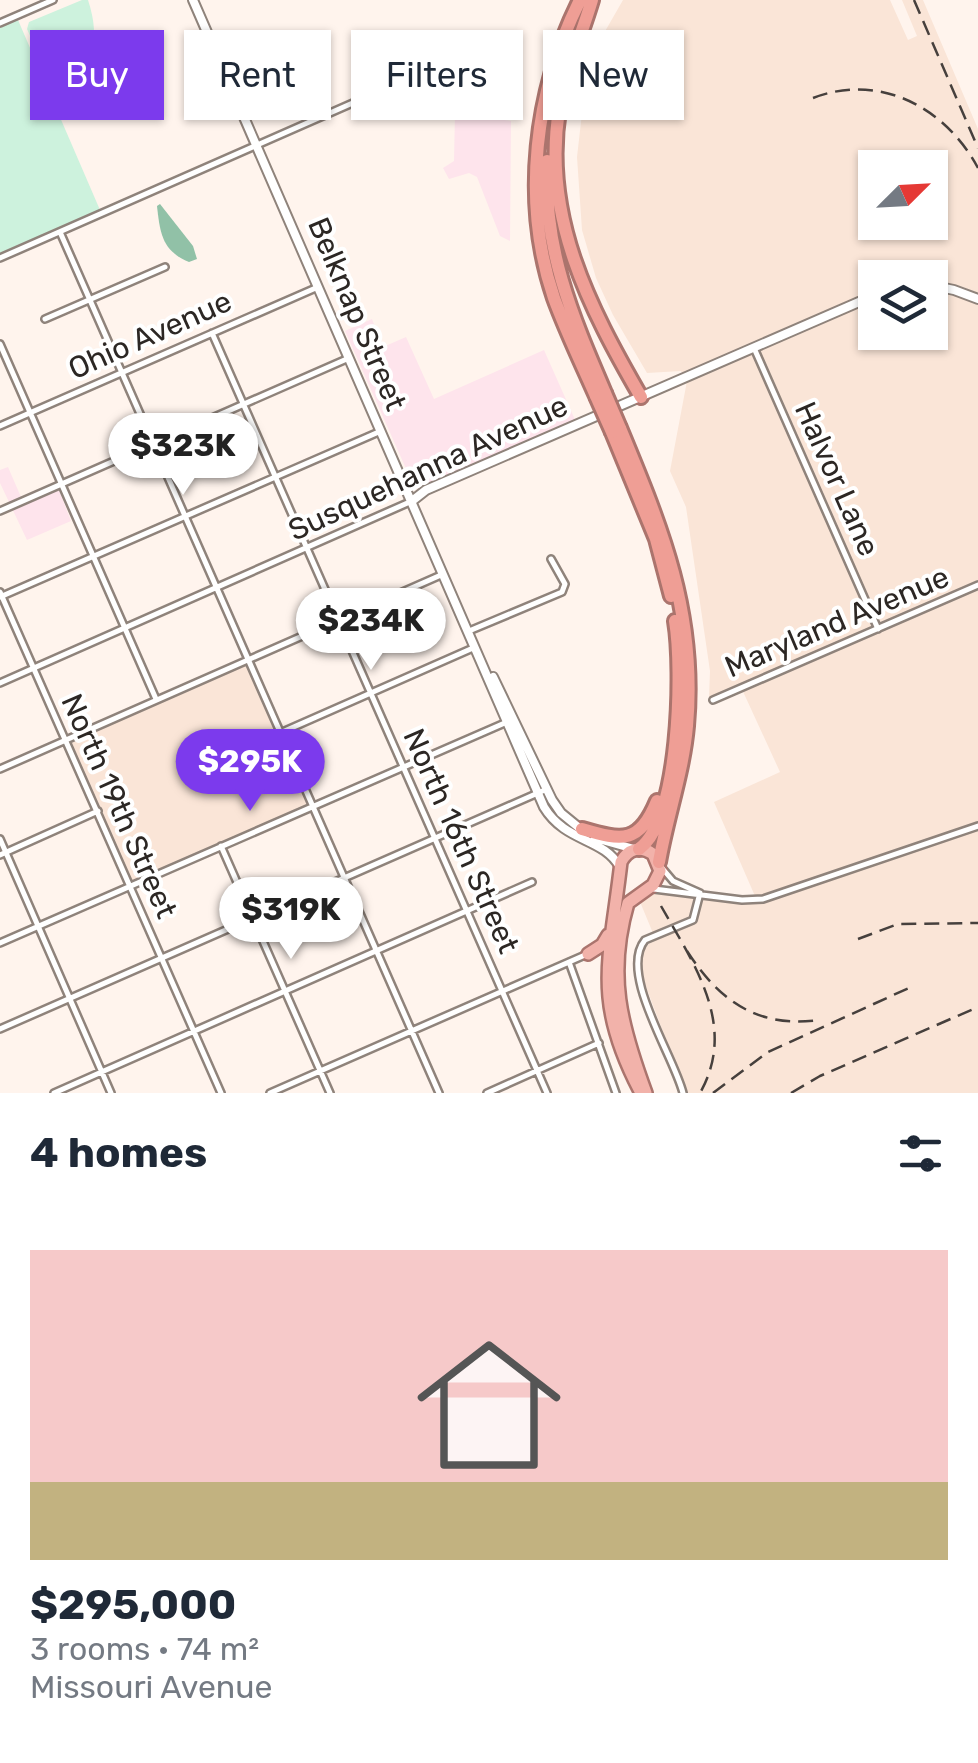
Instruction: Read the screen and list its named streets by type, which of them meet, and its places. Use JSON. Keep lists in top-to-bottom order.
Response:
{
  "streets": {
    "street": [
      "Belknap Street",
      "Ohio Avenue",
      "Susquehanna Avenue",
      "Halvor Lane",
      "Maryland Avenue",
      "North 19th Street",
      "North 16th Street"
    ]
  },
  "crossings": [
    ["Belknap Street", "Ohio Avenue"],
    ["Belknap Street", "Susquehanna Avenue"],
    ["Ohio Avenue", "North 16th Street"],
    ["Susquehanna Avenue", "Halvor Lane"],
    ["Susquehanna Avenue", "North 19th Street"],
    ["Susquehanna Avenue", "North 16th Street"],
    ["Halvor Lane", "Maryland Avenue"]
  ],
  "north": "top right",
  "page": {
    "chip": [
      "Buy",
      "Rent",
      "Filters",
      "New"
    ],
    "price": [
      "$323K",
      "$234K",
      "$295K",
      "$319K"
    ],
    "heading": "4 homes",
    "list": [
      {
        "name": "$295,000",
        "note": "3 rooms · 74 m² · Missouri Avenue"
      }
    ]
  }
}
